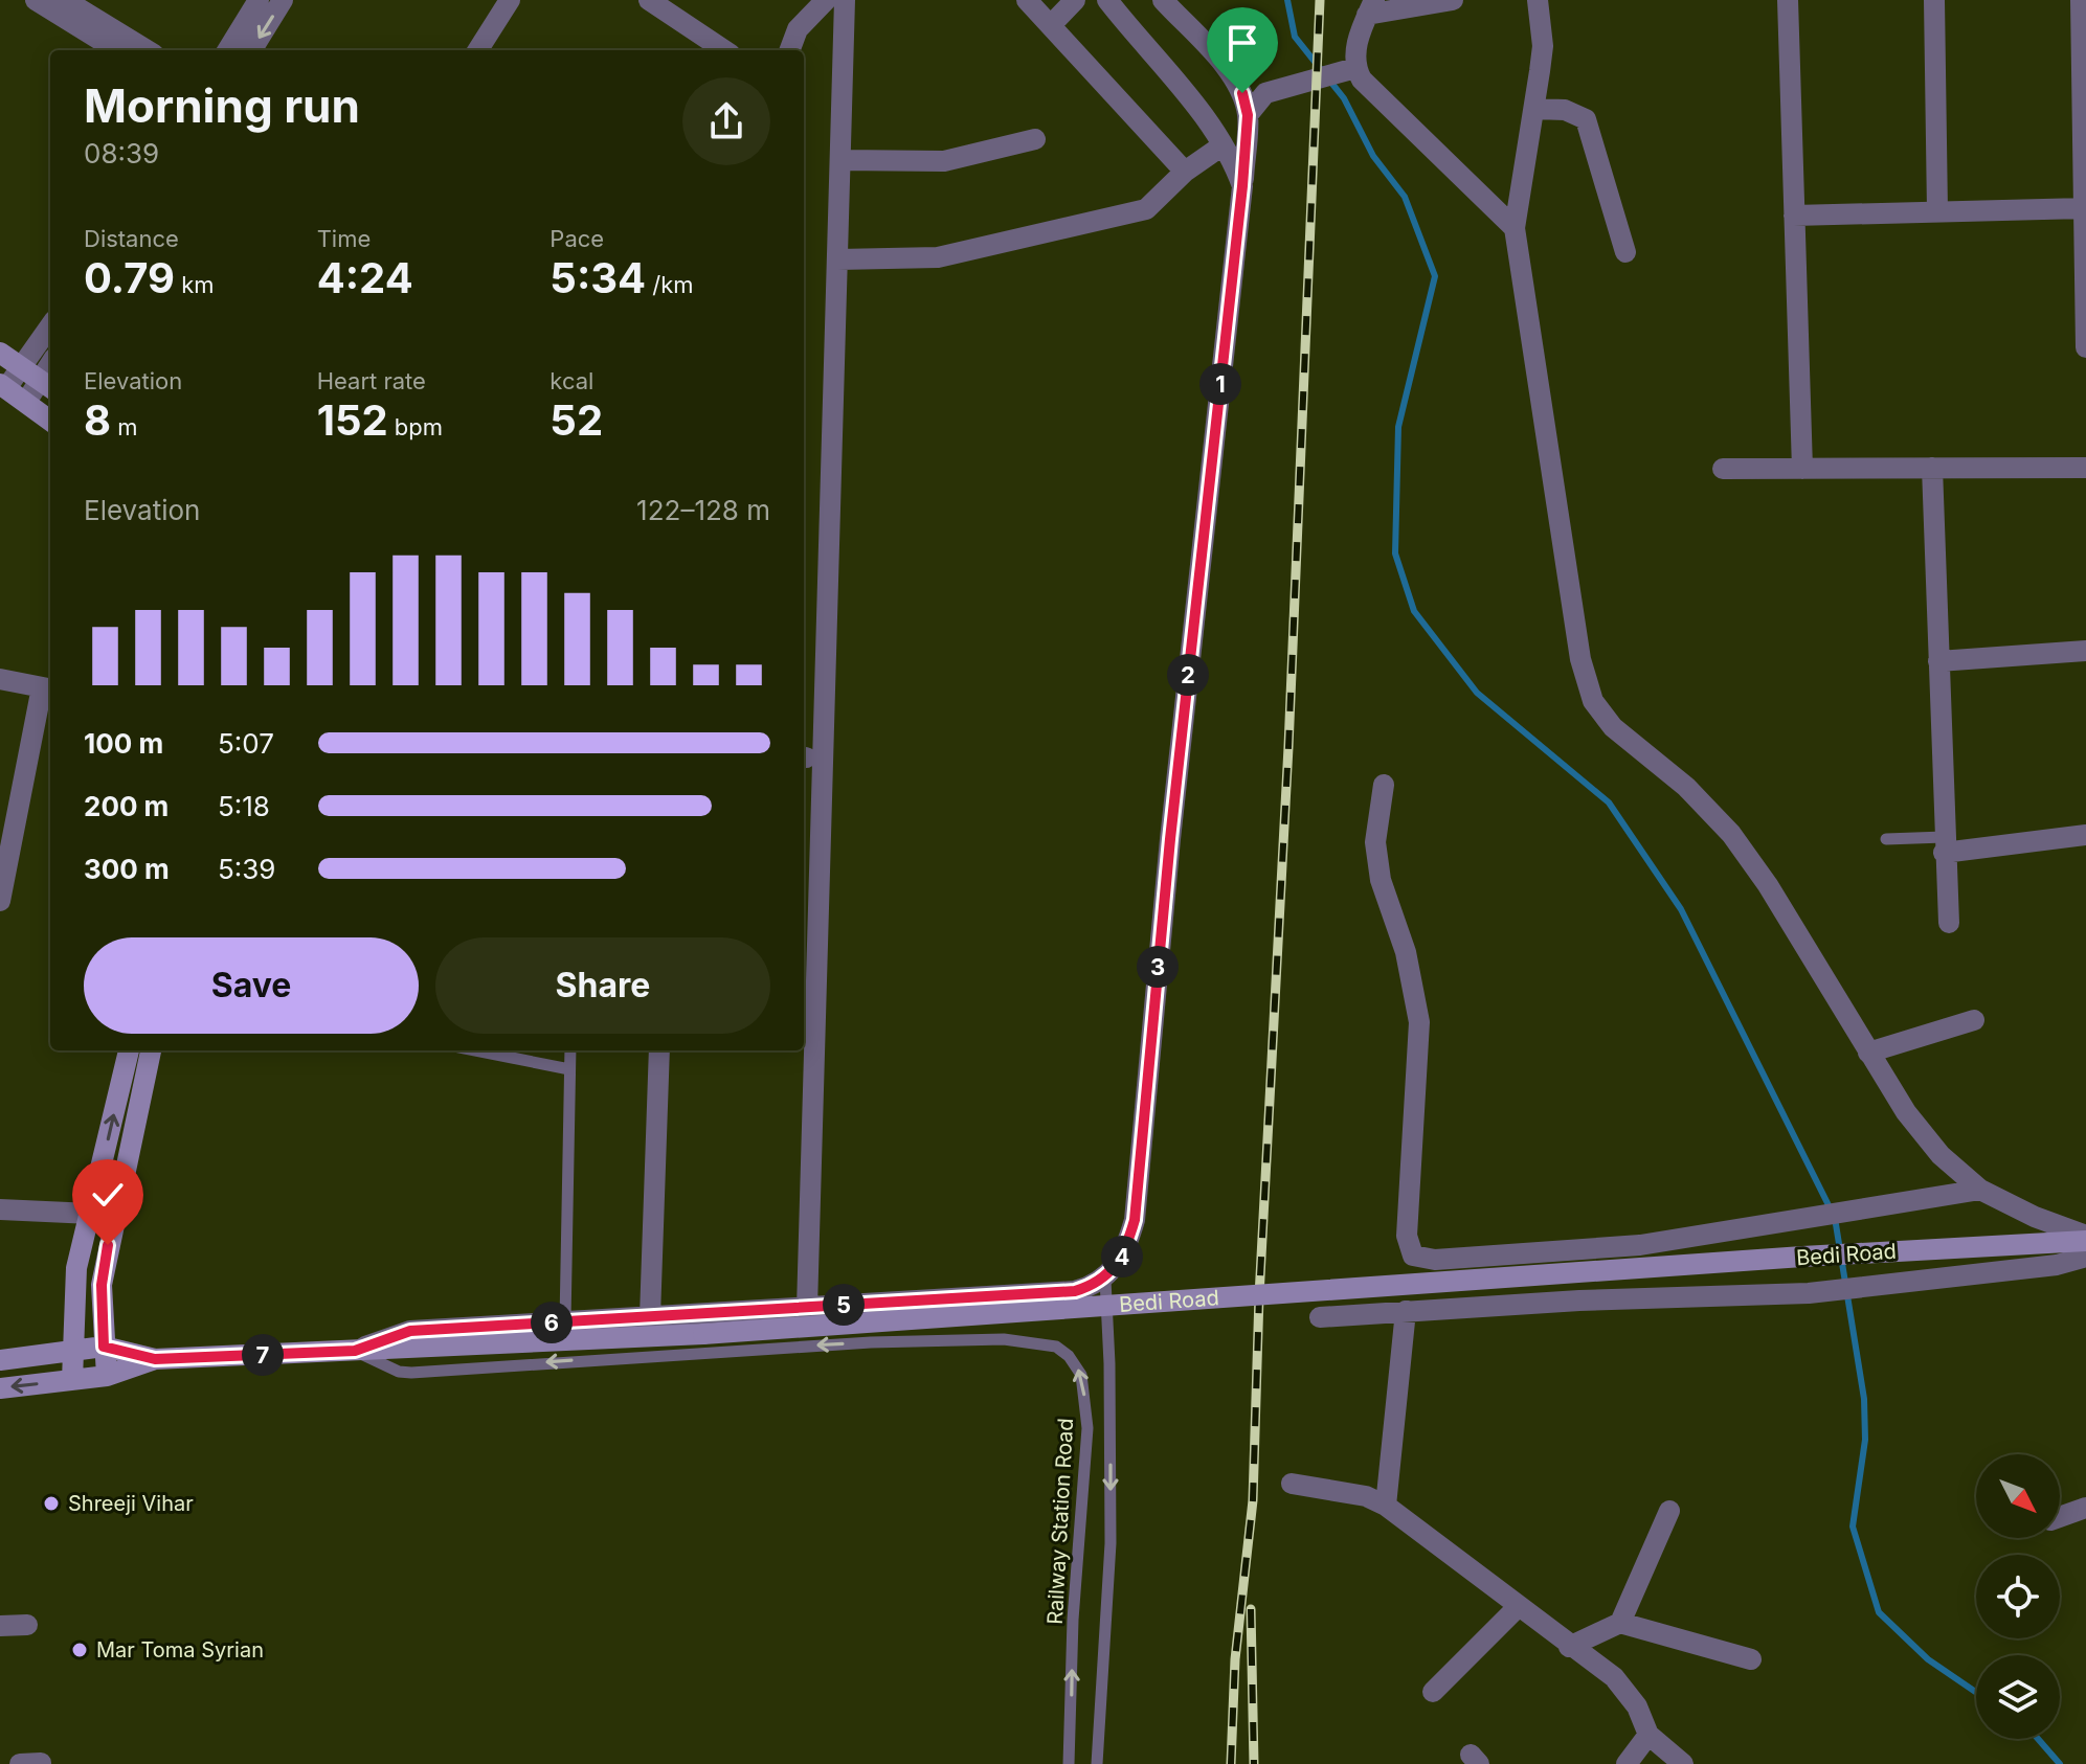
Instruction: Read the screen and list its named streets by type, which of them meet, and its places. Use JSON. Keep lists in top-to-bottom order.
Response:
{
  "streets": {
    "main road": ["Bedi Road"],
    "lane": ["Railway Station Road"]
  },
  "crossings": [
    ["Bedi Road", "Railway Station Road"]
  ],
  "places": ["Shreeji Vihar", "Mar Toma Syrian"],
  "north": "bottom right",
  "page": {
    "heading": ["Morning run", "08:39"],
    "stats": [
      ["Distance", "0.79 km"],
      ["Time", "4:24"],
      ["Pace", "5:34 /km"],
      ["Elevation", "8 m"],
      ["Heart rate", "152 bpm"],
      ["kcal", "52"]
    ],
    "pins": [
      "1",
      "2",
      "3",
      "4",
      "5",
      "6",
      "7"
    ],
    "chart": ["Elevation", "122–128 m"],
    "list": [
      {
        "name": "100 m",
        "note": "5:07"
      },
      {
        "name": "200 m",
        "note": "5:18"
      },
      {
        "name": "300 m",
        "note": "5:39"
      }
    ],
    "buttons": ["Save", "Share"]
  }
}
